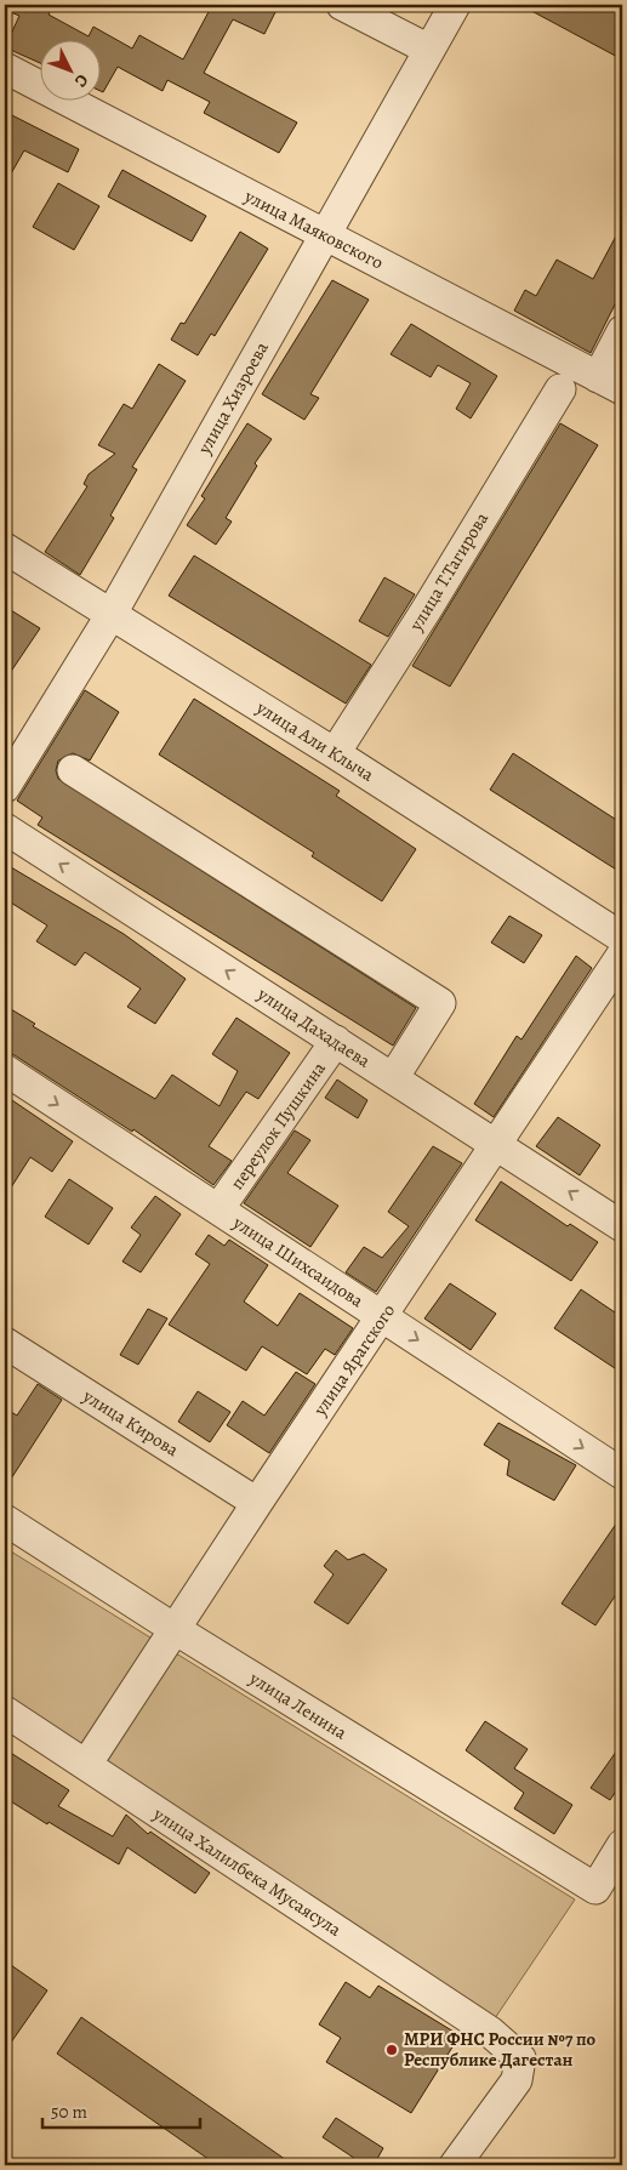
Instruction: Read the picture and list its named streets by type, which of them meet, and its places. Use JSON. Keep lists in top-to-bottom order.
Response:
{
  "streets": {
    "street": [
      "улица Маяковского",
      "улица Хизроева",
      "улица Т.Тагирова",
      "улица Али Клыча",
      "улица Дахадаева",
      "переулок Пушкина",
      "улица Шихсаидова",
      "улица Ярагского",
      "улица Кирова",
      "улица Ленина",
      "улица Халилбека Мусаясула"
    ]
  },
  "crossings": [
    ["улица Маяковского", "улица Хизроева"],
    ["улица Хизроева", "улица Али Клыча"],
    ["улица Т.Тагирова", "улица Али Клыча"],
    ["улица Дахадаева", "переулок Пушкина"],
    ["улица Дахадаева", "улица Ярагского"],
    ["переулок Пушкина", "улица Шихсаидова"],
    ["улица Шихсаидова", "улица Ярагского"],
    ["улица Ярагского", "улица Кирова"],
    ["улица Ярагского", "улица Ленина"],
    ["улица Ярагского", "улица Халилбека Мусаясула"]
  ],
  "one_way": ["улица Дахадаева", "улица Шихсаидова"],
  "places": ["МРИ ФНС России №7 по Республике Дагестан"],
  "scale_bar": "50 m",
  "north": "bottom right"
}
